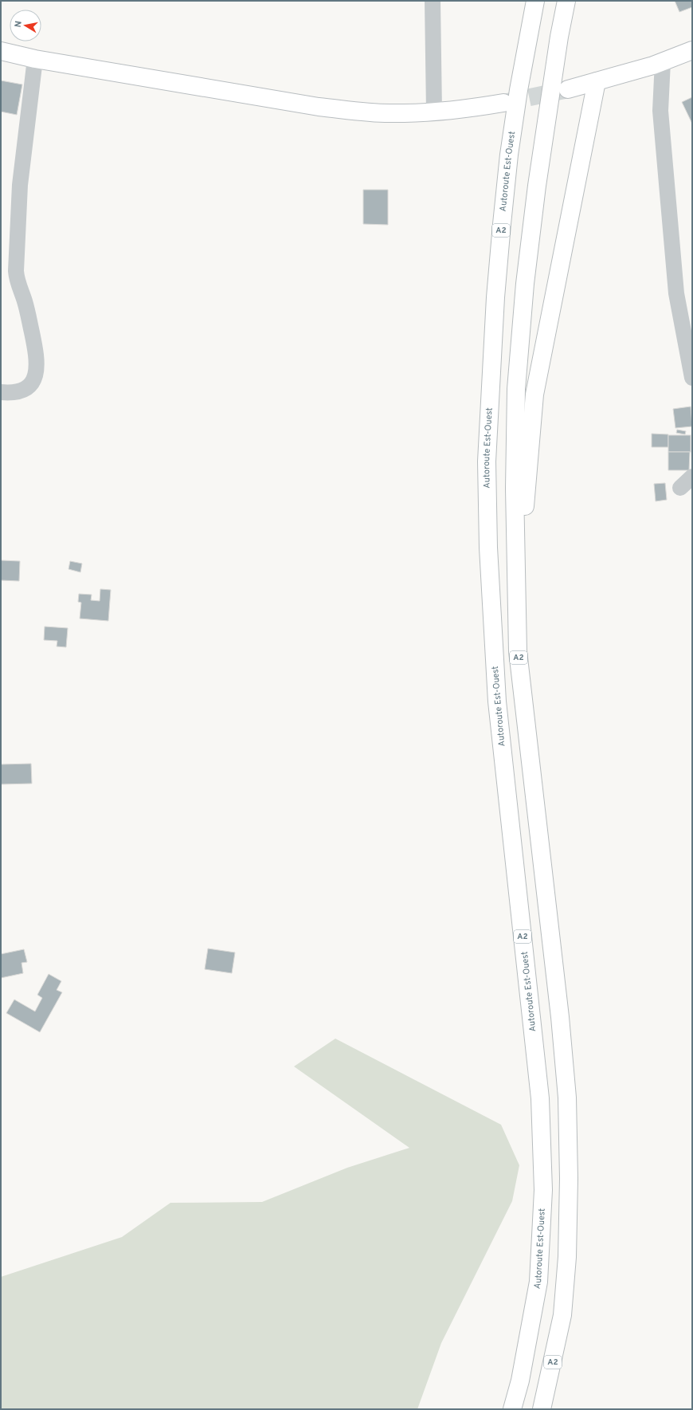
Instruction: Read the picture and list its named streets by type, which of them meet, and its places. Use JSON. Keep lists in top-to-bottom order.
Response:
{
  "streets": {
    "main road": ["Autoroute Est-Ouest", "A2"]
  },
  "north": "left"
}
